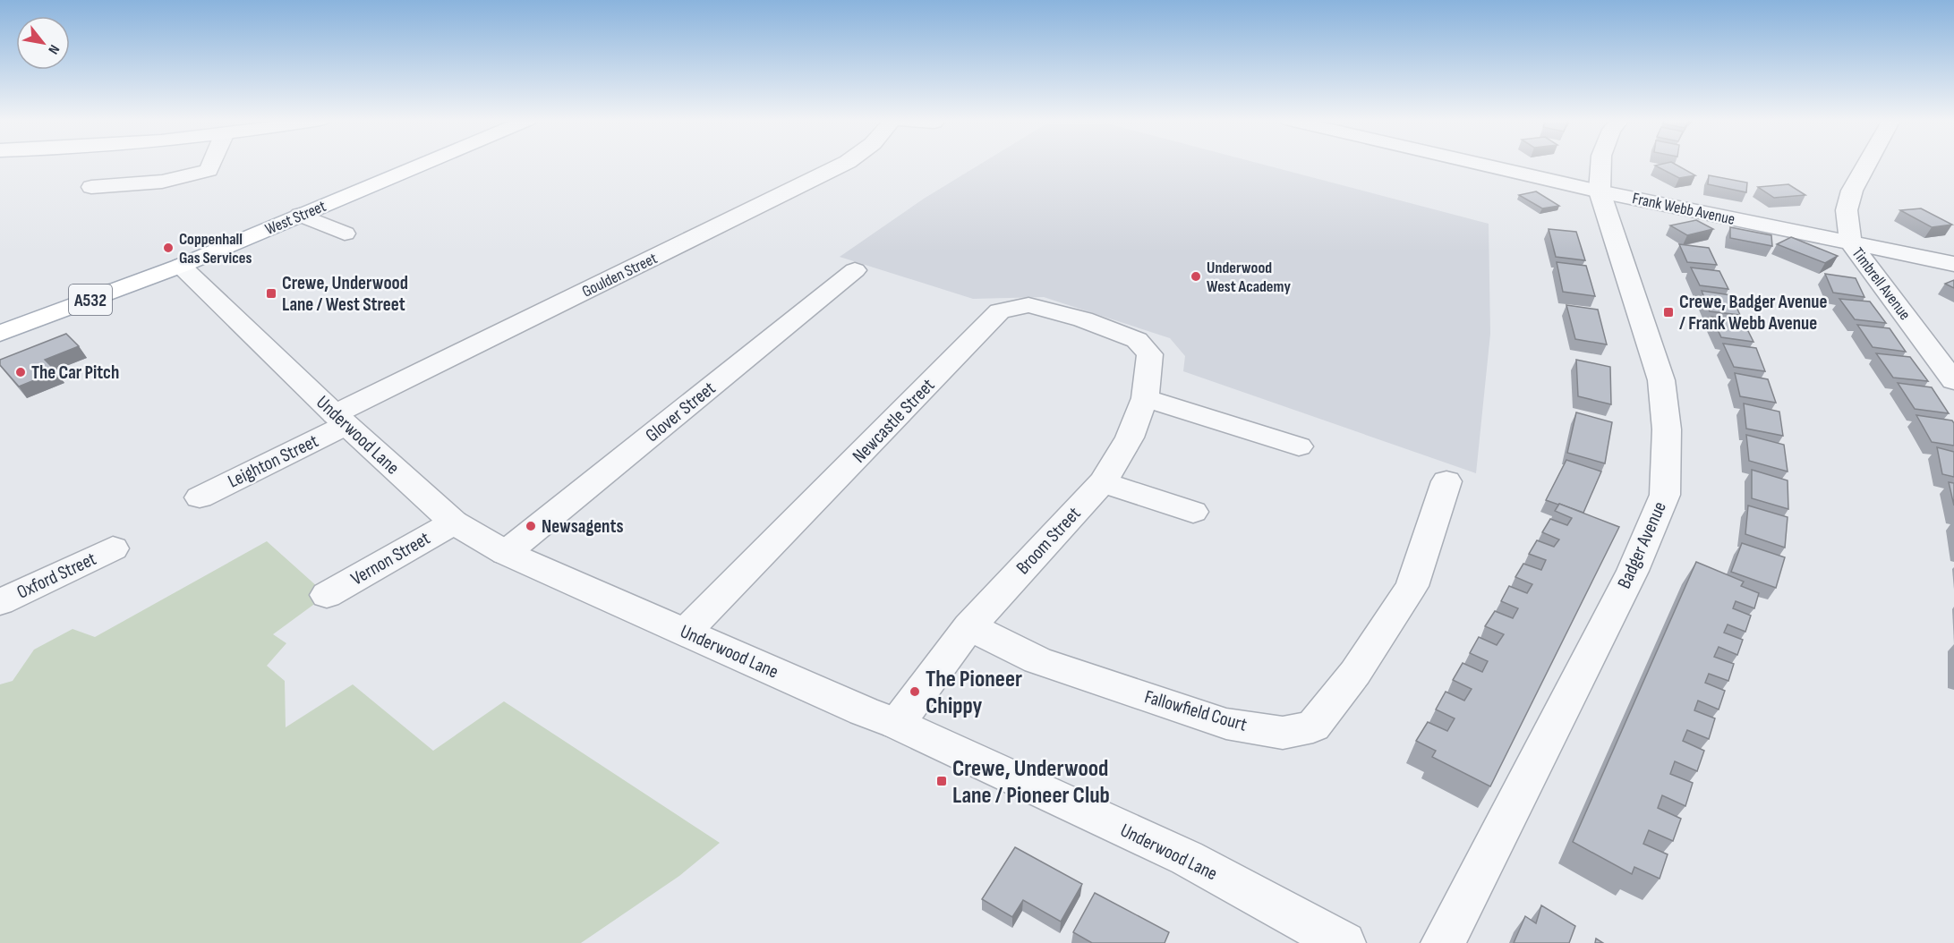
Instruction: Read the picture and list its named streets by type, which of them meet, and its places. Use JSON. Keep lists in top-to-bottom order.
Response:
{
  "streets": {
    "main road": ["West Street", "A532"],
    "street": [
      "Frank Webb Avenue",
      "Goulden Street",
      "Timbrell Avenue",
      "Glover Street",
      "Newcastle Street",
      "Underwood Lane",
      "Leighton Street",
      "Broom Street",
      "Badger Avenue",
      "Vernon Street",
      "Oxford Street",
      "Fallowfield Court"
    ]
  },
  "crossings": [
    ["Frank Webb Avenue", "Timbrell Avenue"],
    ["Frank Webb Avenue", "Badger Avenue"],
    ["West Street", "Underwood Lane"],
    ["Goulden Street", "Underwood Lane"],
    ["Goulden Street", "Leighton Street"],
    ["Glover Street", "Underwood Lane"],
    ["Newcastle Street", "Underwood Lane"],
    ["Newcastle Street", "Broom Street"],
    ["Underwood Lane", "Leighton Street"],
    ["Underwood Lane", "Broom Street"],
    ["Underwood Lane", "Vernon Street"],
    ["Broom Street", "Fallowfield Court"]
  ],
  "places": {
    "other": [
      "Coppenhall Gas Services",
      "Underwood West Academy",
      "The Car Pitch",
      "Newsagents",
      "The Pioneer Chippy"
    ],
    "transit": ["Crewe, Underwood Lane / West Street", "Crewe, Badger Avenue / Frank Webb Avenue", "Crewe, Underwood Lane / Pioneer Club"]
  },
  "north": "bottom right"
}
